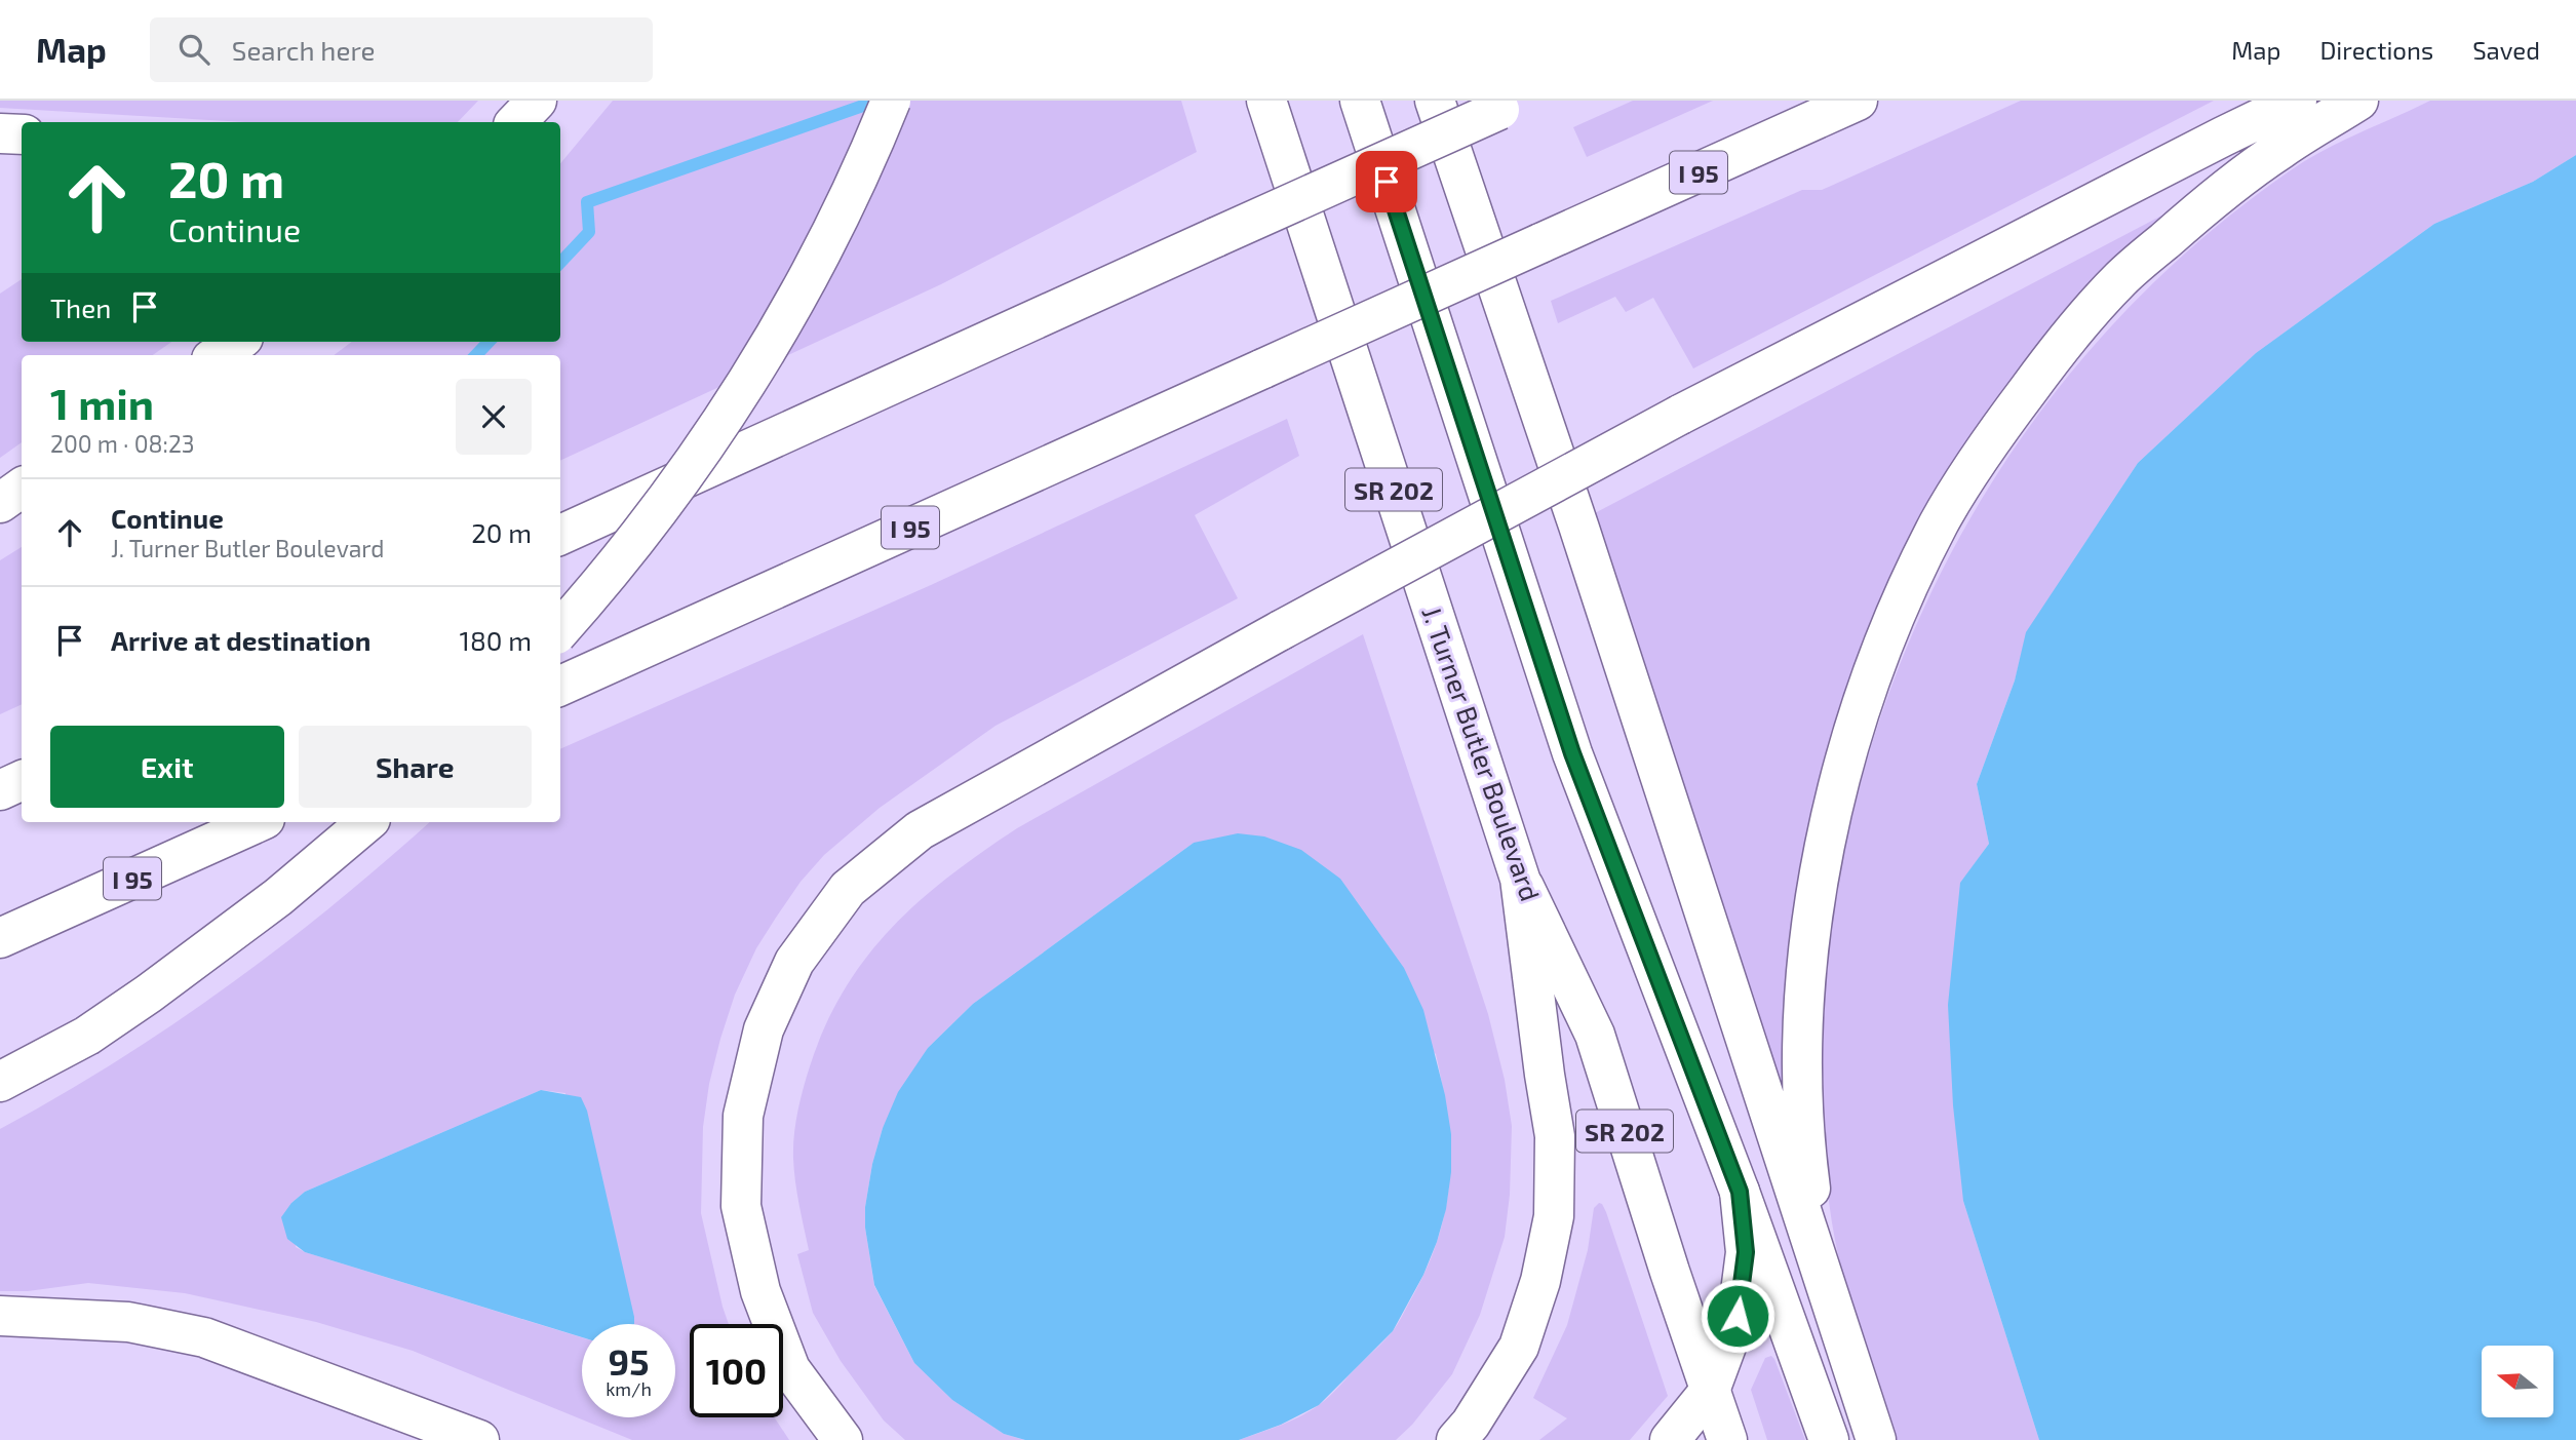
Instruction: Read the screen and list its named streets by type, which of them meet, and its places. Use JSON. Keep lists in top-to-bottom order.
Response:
{
  "streets": {
    "main road": ["I 95", "SR 202", "J. Turner Butler Boulevard"]
  },
  "north": "left",
  "page": {
    "header": "Map",
    "search": "Search here",
    "nav": ["Map", "Directions", "Saved"],
    "turn": ["20 m", "Continue"],
    "then": "Then",
    "heading": ["1 min", "200 m · 08:23"],
    "list": [
      {
        "name": "Continue",
        "note": "J. Turner Butler Boulevard",
        "value": "20 m"
      },
      {
        "name": "Arrive at destination",
        "value": "180 m"
      }
    ],
    "buttons": ["Exit", "Share"],
    "speed": "95 km/h",
    "limit": "100"
  }
}
